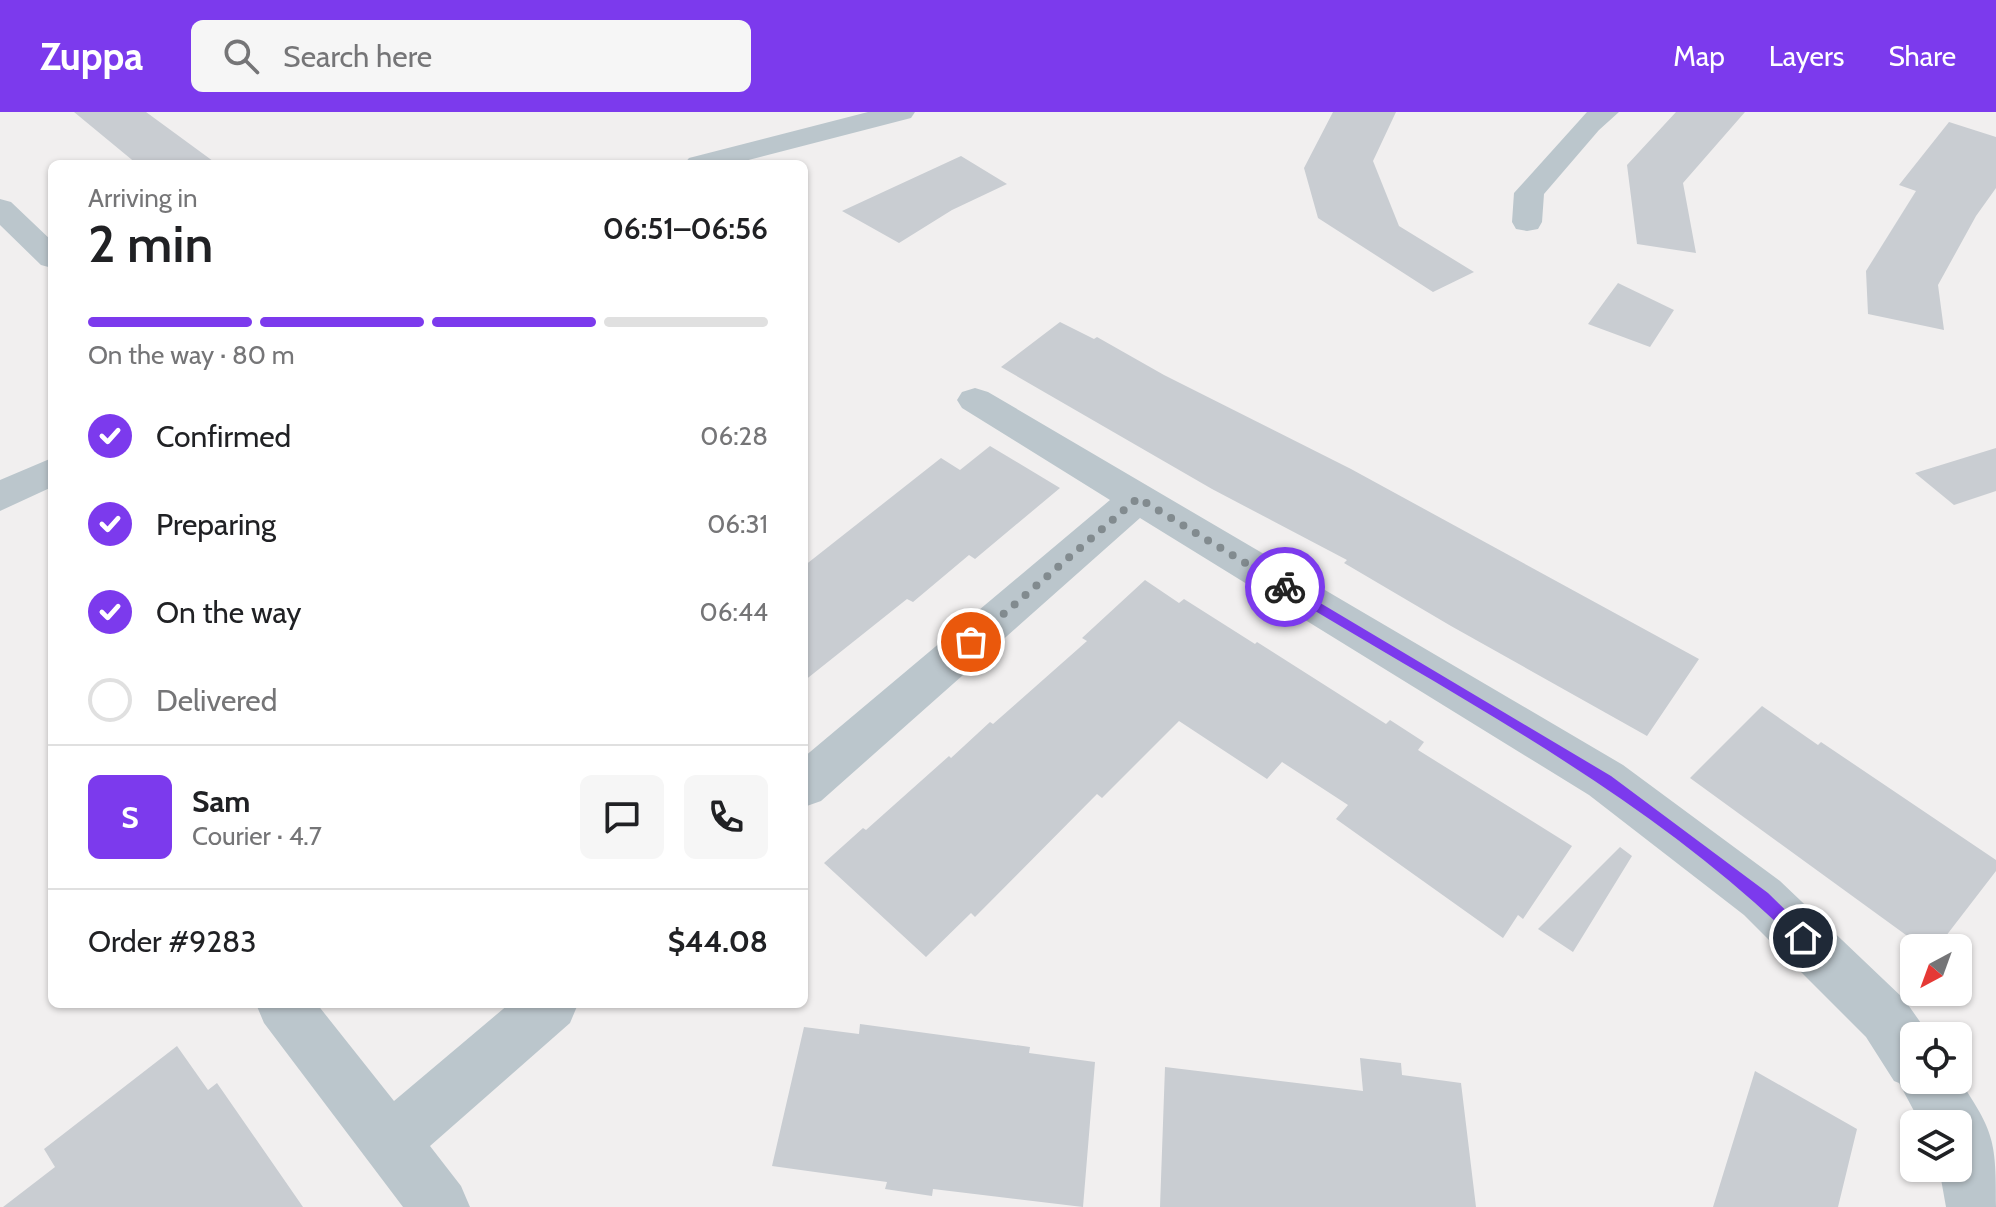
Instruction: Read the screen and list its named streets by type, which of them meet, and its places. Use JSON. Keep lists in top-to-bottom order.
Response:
{
  "north": "bottom left",
  "page": {
    "header": "Zuppa",
    "search": "Search here",
    "nav": ["Map", "Layers", "Share"],
    "heading": ["2 min", "Arriving in", "06:51–06:56"],
    "panel": [
      "Sam",
      "Courier · 4.7",
      "Order #9283",
      "$44.08"
    ],
    "bar": "On the way · 80 m",
    "list": [
      ["Confirmed", "06:28"],
      ["Preparing", "06:31"],
      ["On the way", "06:44"],
      "Delivered"
    ],
    "round": "S"
  }
}
